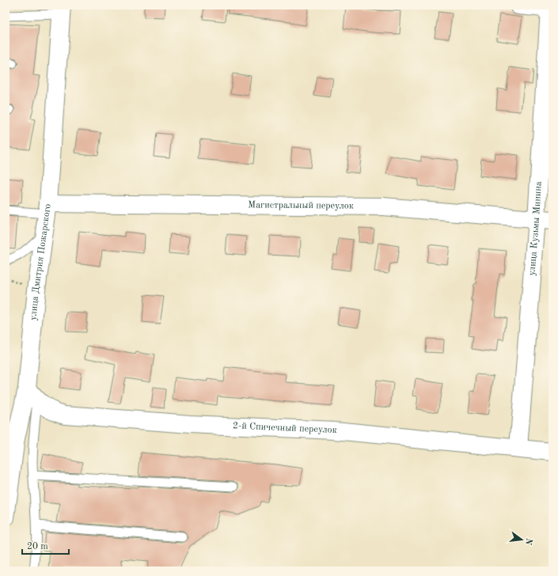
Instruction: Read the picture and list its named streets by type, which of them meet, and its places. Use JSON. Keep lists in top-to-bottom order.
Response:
{
  "streets": {
    "street": [
      "Магистральный переулок",
      "улица Кузьмы Минина",
      "улица Дмитрия Пожарского",
      "2-й Спичечный переулок"
    ]
  },
  "crossings": [
    ["Магистральный переулок", "улица Кузьмы Минина"],
    ["Магистральный переулок", "улица Дмитрия Пожарского"],
    ["улица Кузьмы Минина", "2-й Спичечный переулок"],
    ["улица Дмитрия Пожарского", "2-й Спичечный переулок"]
  ],
  "scale_bar": "20 m",
  "north": "right"
}
